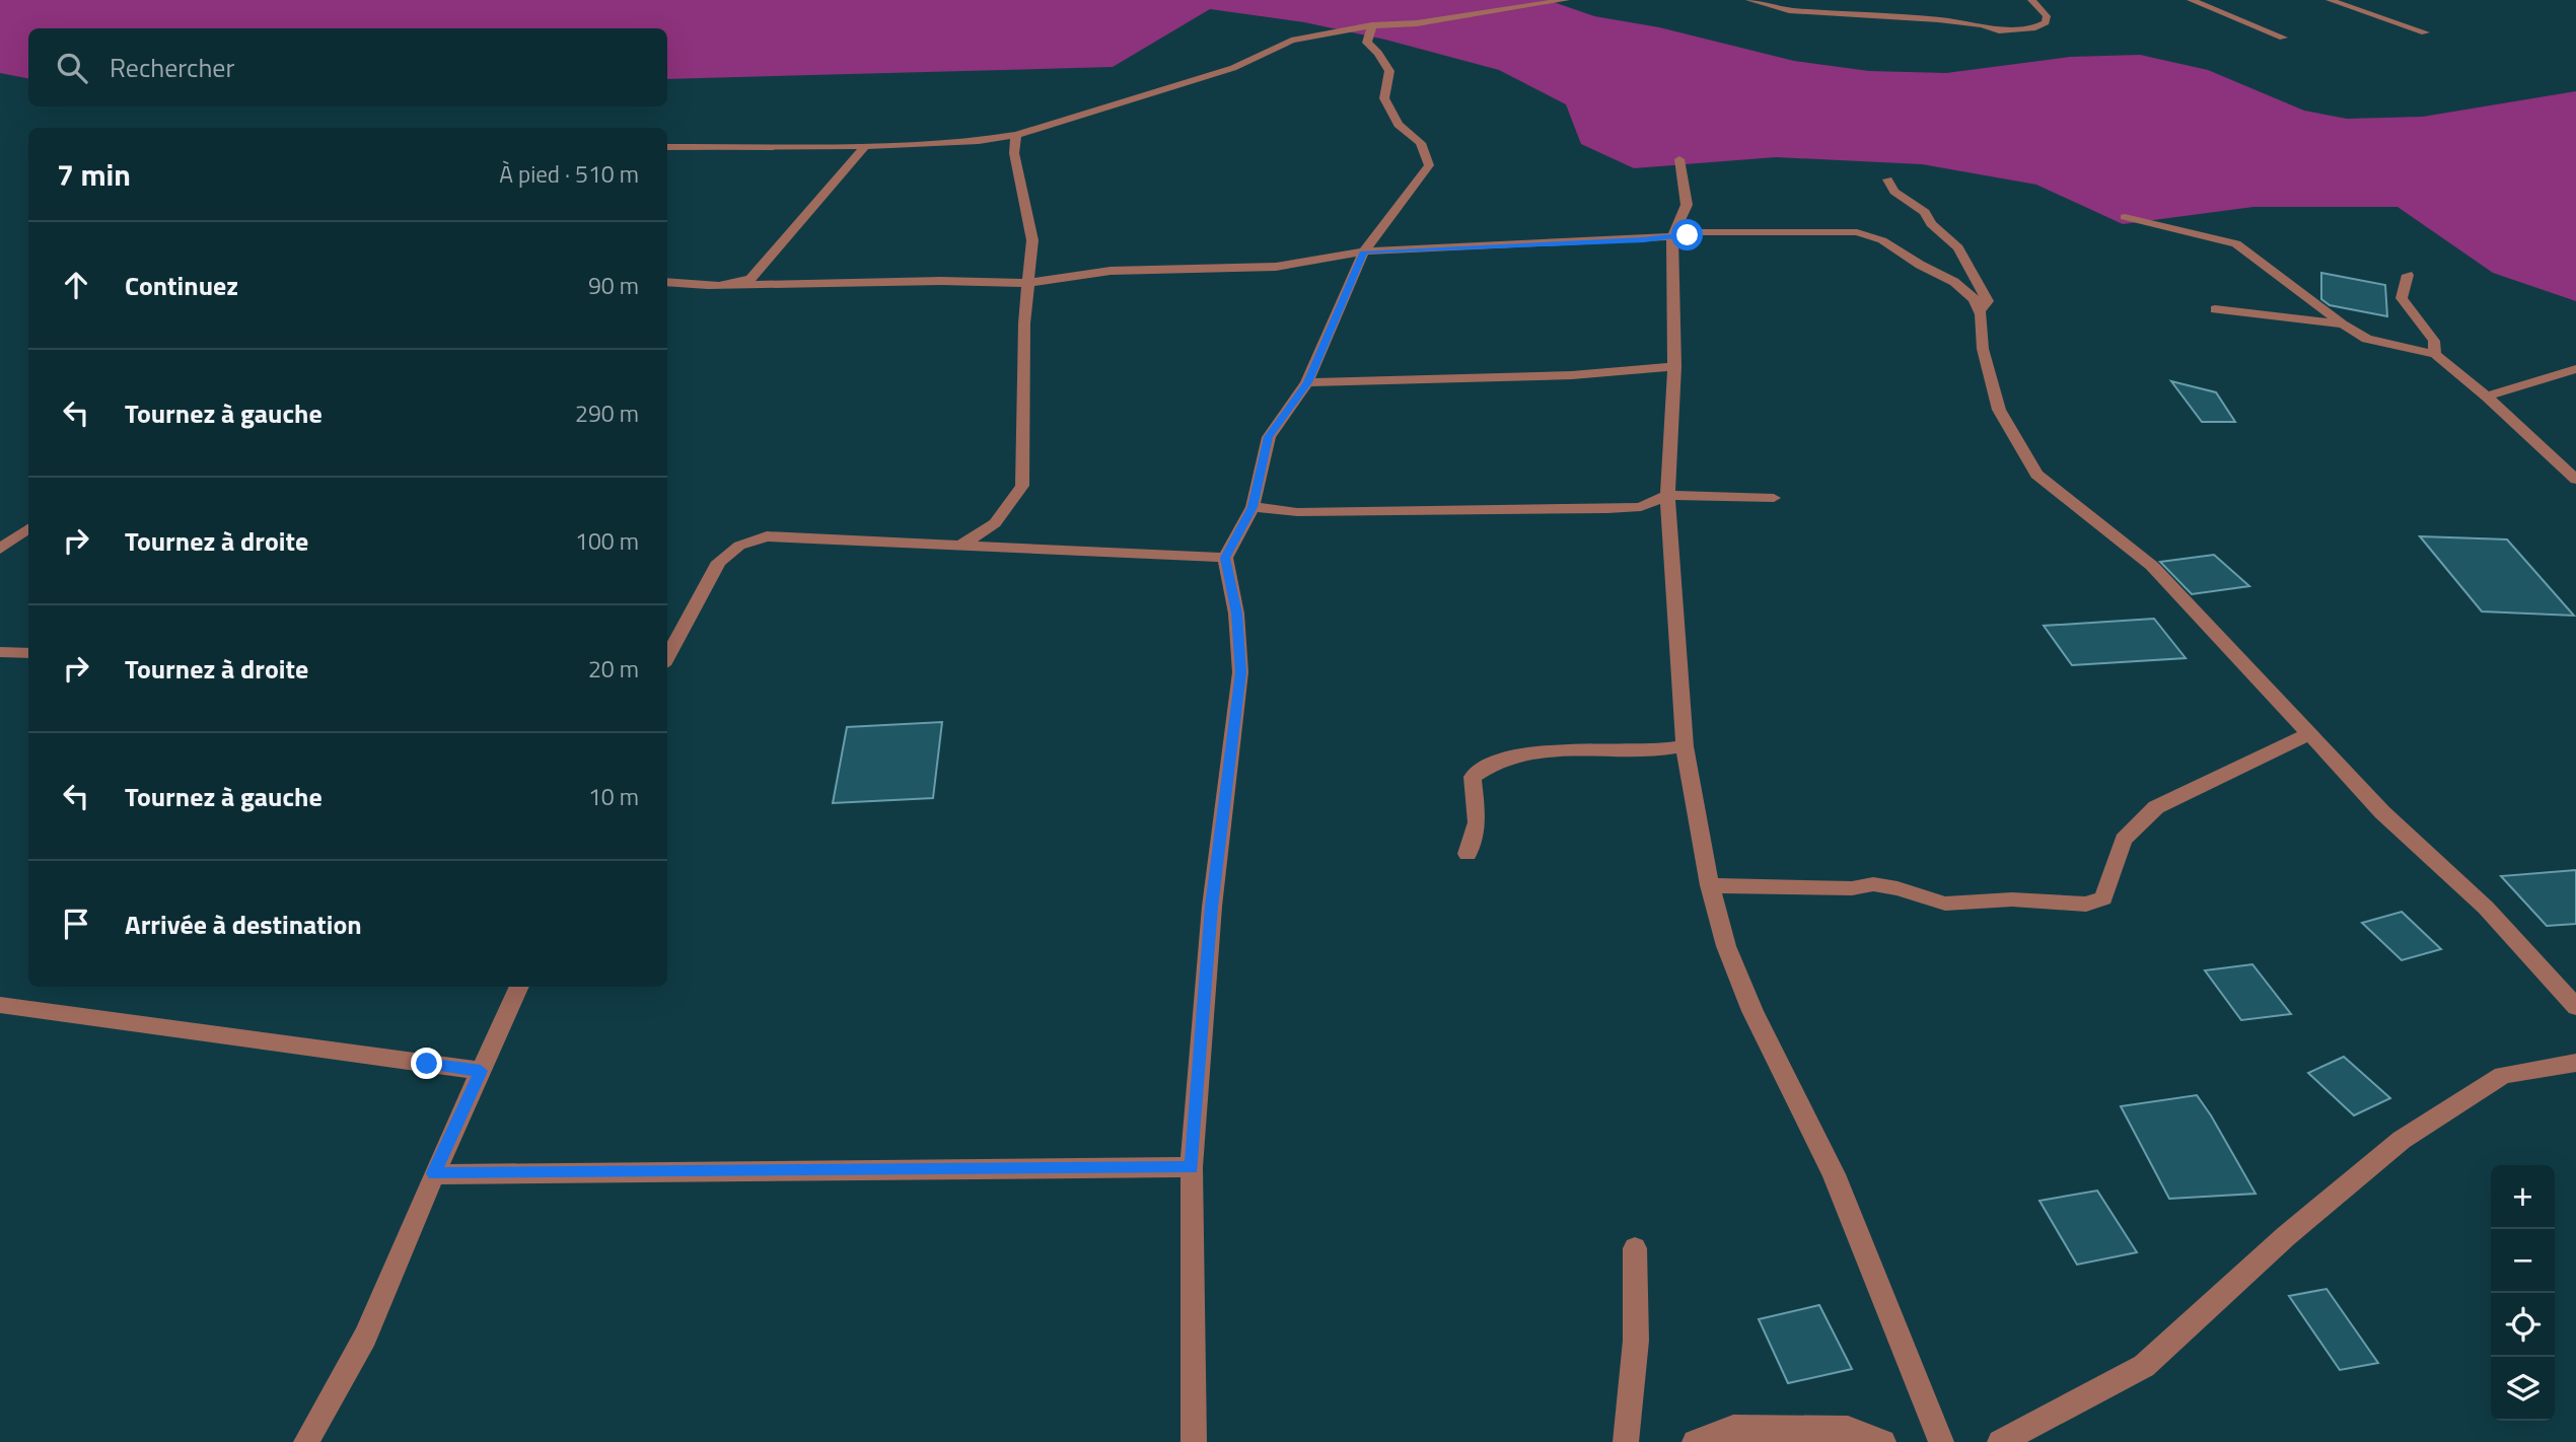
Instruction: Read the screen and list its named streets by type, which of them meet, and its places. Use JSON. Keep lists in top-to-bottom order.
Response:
{
  "page": {
    "search": "Rechercher",
    "heading": ["7 min", "À pied · 510 m"],
    "list": [
      ["Continuez", "90 m"],
      ["Tournez à gauche", "290 m"],
      ["Tournez à droite", "100 m"],
      ["Tournez à droite", "20 m"],
      ["Tournez à gauche", "10 m"],
      "Arrivée à destination"
    ],
    "map_buttons": ["+", "−"]
  }
}
